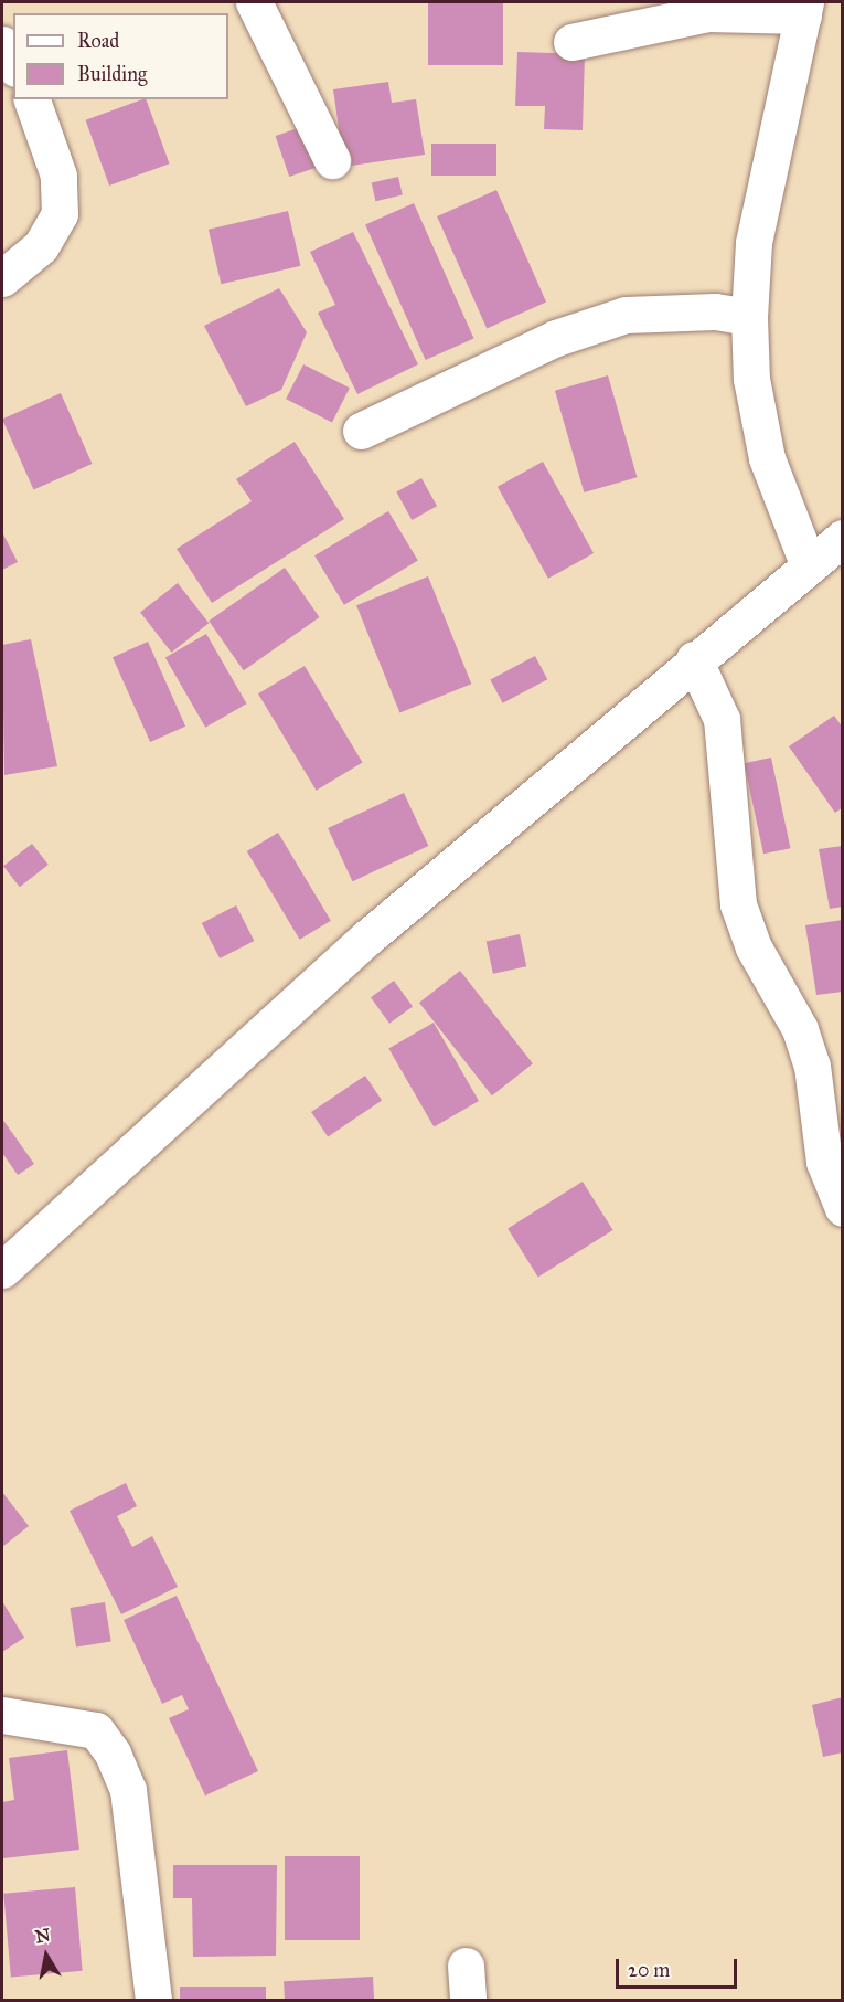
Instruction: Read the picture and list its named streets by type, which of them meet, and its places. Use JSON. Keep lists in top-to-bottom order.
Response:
{
  "legend": ["Road", "Building"],
  "scale_bar": "20 m",
  "north": "top"
}
